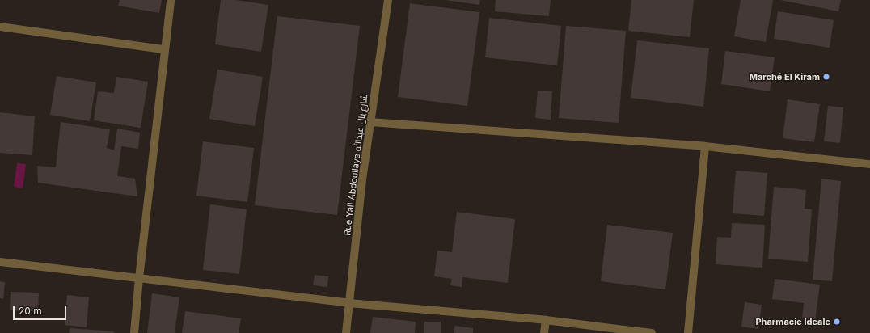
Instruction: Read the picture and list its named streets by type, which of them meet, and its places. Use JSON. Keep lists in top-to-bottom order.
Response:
{
  "streets": {
    "street": ["Rue Yall Abdoullaye شارع يال عبدالله"]
  },
  "places": ["Marché El Kiram", "Pharmacie Ideale"],
  "scale_bar": "20 m"
}
